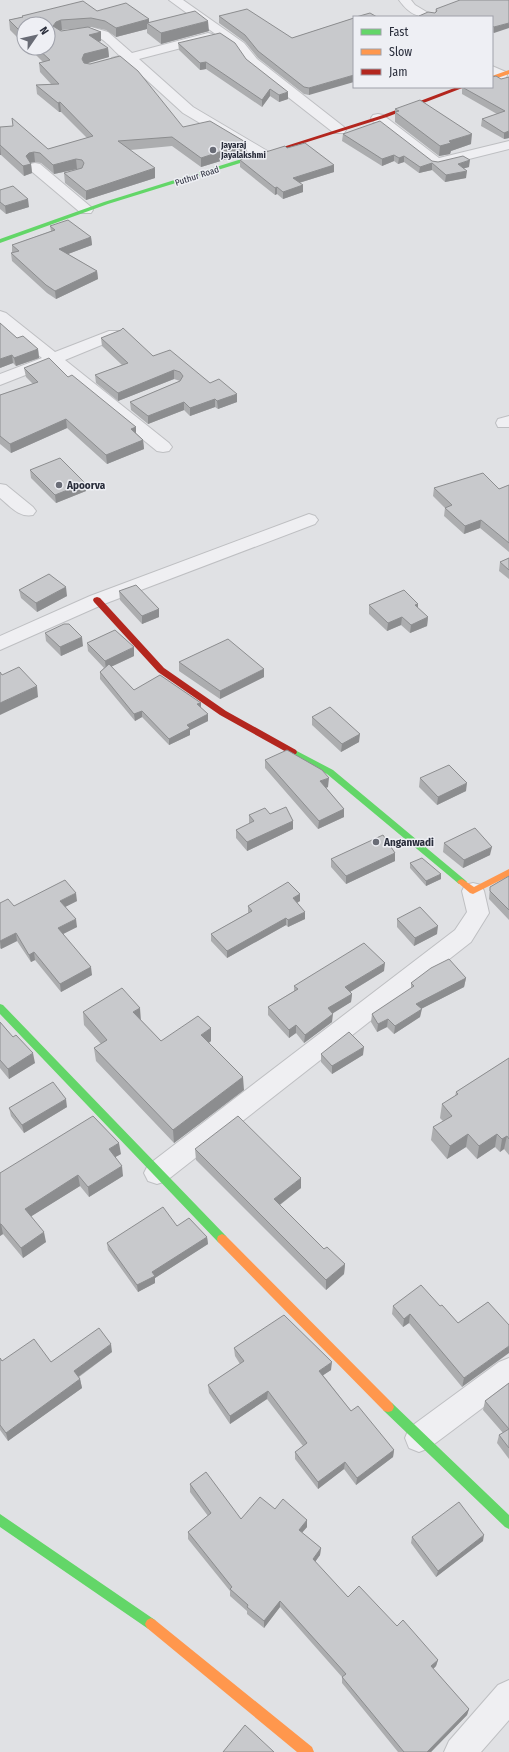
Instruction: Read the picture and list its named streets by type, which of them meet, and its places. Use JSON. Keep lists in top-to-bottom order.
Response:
{
  "streets": {
    "street": ["Puthur Road"]
  },
  "places": ["Jayaraj Jayalakshmi", "Apoorva", "Anganwadi"],
  "legend": ["Fast", "Slow", "Jam"],
  "north": "top right"
}
